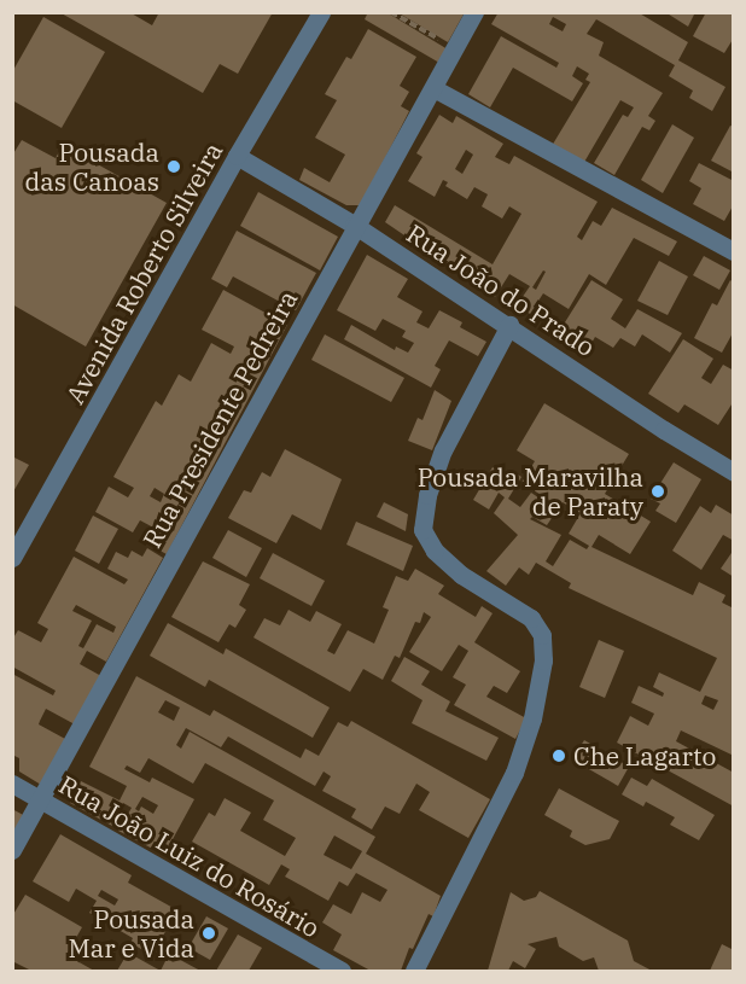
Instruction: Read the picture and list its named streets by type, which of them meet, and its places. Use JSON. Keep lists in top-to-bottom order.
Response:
{
  "streets": {
    "street": [
      "Avenida Roberto Silveira",
      "Rua João do Prado",
      "Rua Presidente Pedreira",
      "Rua João Luiz do Rosário"
    ]
  },
  "crossings": [
    ["Avenida Roberto Silveira", "Rua João do Prado"],
    ["Rua João do Prado", "Rua Presidente Pedreira"],
    ["Rua Presidente Pedreira", "Rua João Luiz do Rosário"]
  ],
  "places": [
    "Pousada das Canoas",
    "Pousada Maravilha de Paraty",
    "Che Lagarto",
    "Pousada Mar e Vida"
  ]
}
